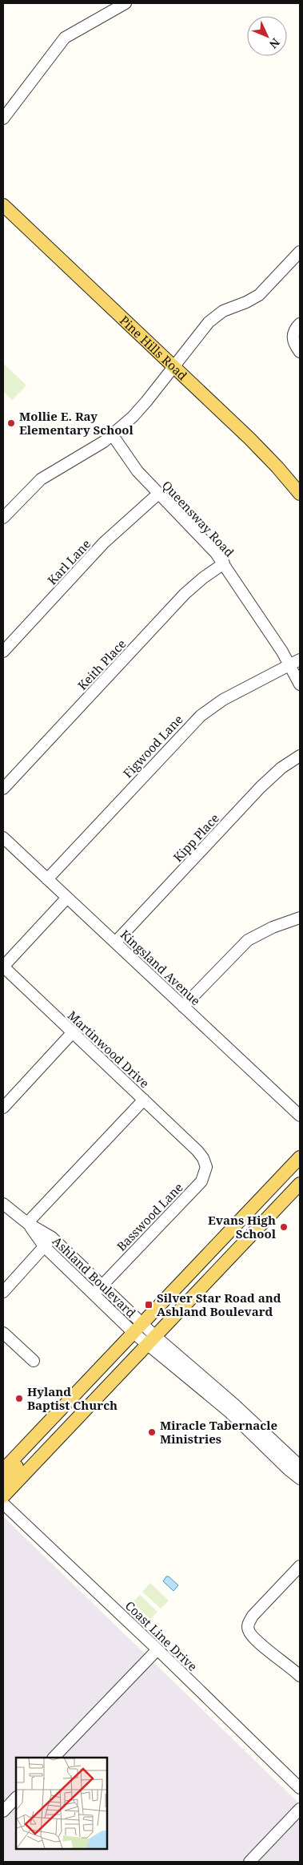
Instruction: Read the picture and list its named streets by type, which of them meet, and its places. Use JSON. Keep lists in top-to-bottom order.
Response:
{
  "streets": {
    "main road": ["Pine Hills Road"],
    "street": [
      "Queensway Road",
      "Karl Lane",
      "Keith Place",
      "Figwood Lane",
      "Kipp Place",
      "Kingsland Avenue",
      "Martinwood Drive",
      "Basswood Lane",
      "Ashland Boulevard",
      "Coast Line Drive"
    ]
  },
  "crossings": [
    ["Queensway Road", "Karl Lane"],
    ["Queensway Road", "Keith Place"],
    ["Queensway Road", "Figwood Lane"],
    ["Figwood Lane", "Kingsland Avenue"],
    ["Kipp Place", "Kingsland Avenue"],
    ["Martinwood Drive", "Basswood Lane"],
    ["Basswood Lane", "Ashland Boulevard"]
  ],
  "places": {
    "other": [
      "Mollie E. Ray Elementary School",
      "Evans High School",
      "Hyland Baptist Church",
      "Miracle Tabernacle Ministries"
    ],
    "transit": ["Silver Star Road and Ashland Boulevard"]
  },
  "north": "bottom right"
}
